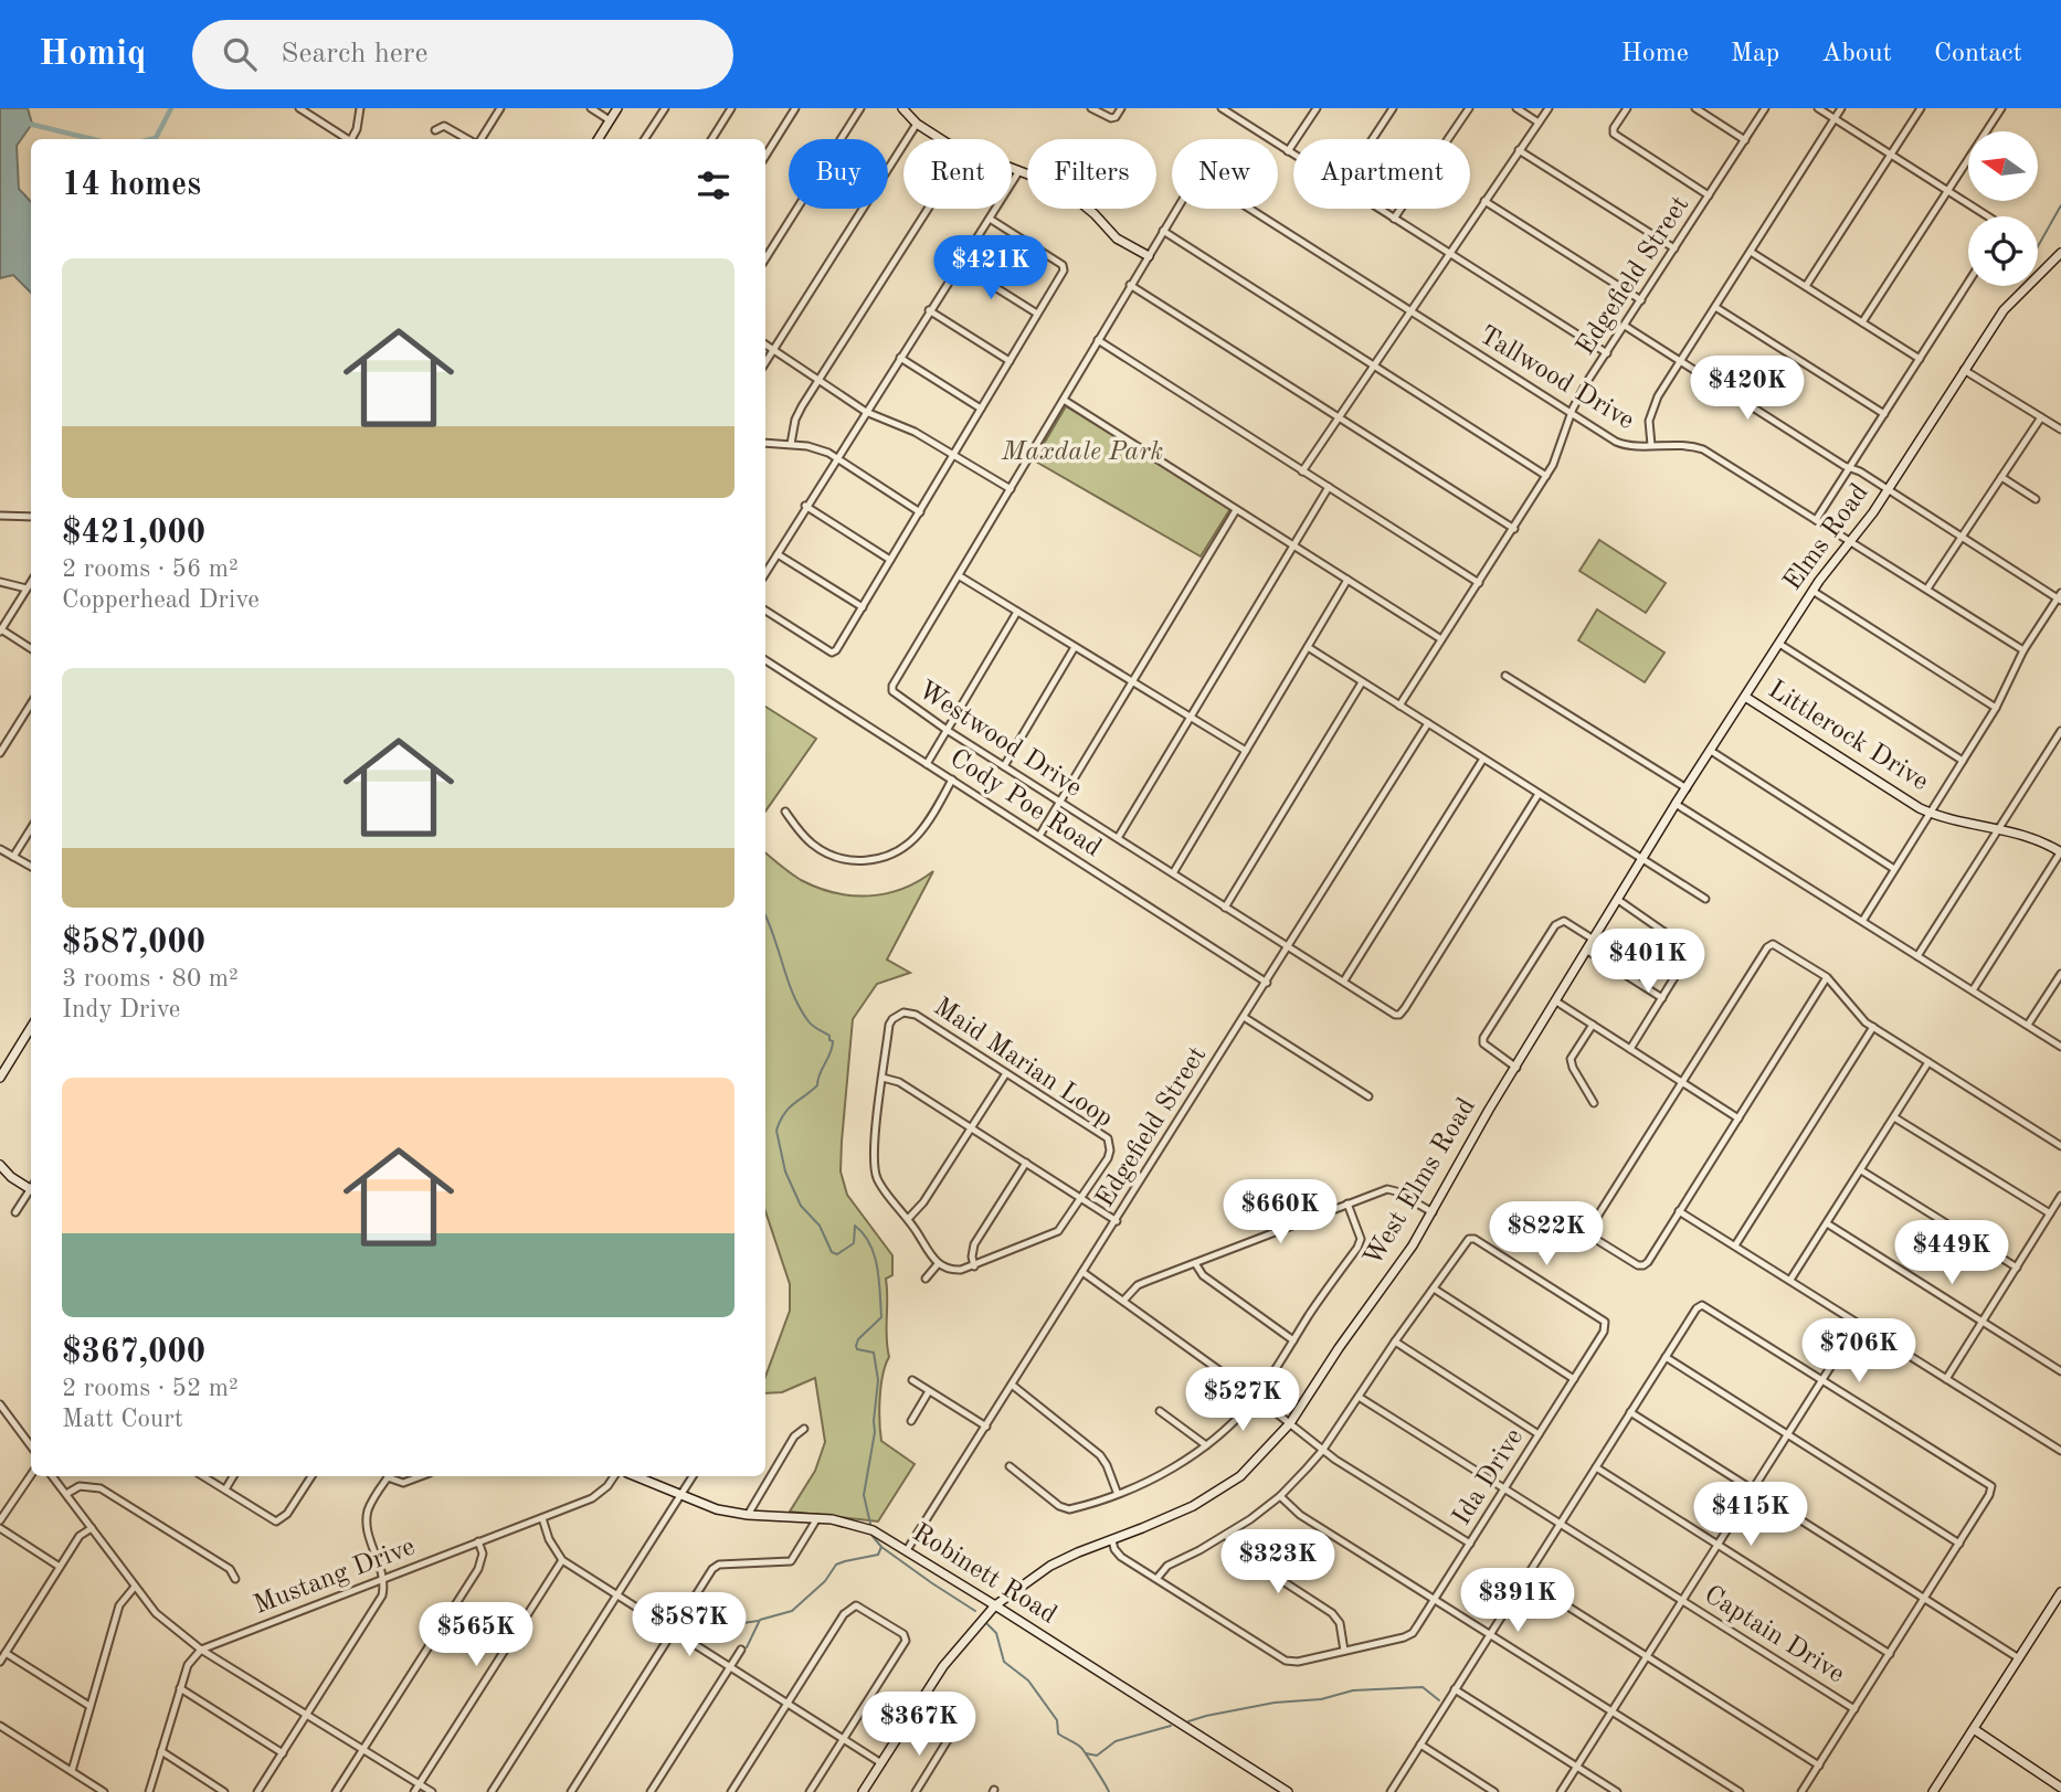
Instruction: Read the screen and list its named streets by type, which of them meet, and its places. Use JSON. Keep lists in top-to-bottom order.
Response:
{
  "streets": {
    "main road": [
      "Elms Road",
      "Littlerock Drive",
      "West Elms Road",
      "Robinett Road"
    ],
    "street": [
      "Edgefield Street",
      "Tallwood Drive",
      "Westwood Drive",
      "Cody Poe Road",
      "Maid Marian Loop",
      "Ida Drive",
      "Mustang Drive",
      "Captain Drive"
    ]
  },
  "crossings": [
    ["Edgefield Street", "Tallwood Drive"],
    ["Edgefield Street", "Westwood Drive"],
    ["Edgefield Street", "Cody Poe Road"],
    ["Edgefield Street", "Robinett Road"],
    ["Tallwood Drive", "Elms Road"],
    ["Elms Road", "Littlerock Drive"],
    ["Elms Road", "West Elms Road"],
    ["West Elms Road", "Ida Drive"],
    ["West Elms Road", "Robinett Road"],
    ["Ida Drive", "Captain Drive"]
  ],
  "parks": ["Maxdale Park"],
  "north": "left",
  "page": {
    "header": "Homiq",
    "search": "Search here",
    "nav": [
      "Home",
      "Map",
      "About",
      "Contact"
    ],
    "chip": [
      "Buy",
      "Rent",
      "Filters",
      "New",
      "Apartment"
    ],
    "heading": "14 homes",
    "list": [
      {
        "name": "$421,000",
        "note": "2 rooms · 56 m² · Copperhead Drive"
      },
      {
        "name": "$587,000",
        "note": "3 rooms · 80 m² · Indy Drive"
      },
      {
        "name": "$367,000",
        "note": "2 rooms · 52 m² · Matt Court"
      }
    ],
    "price": [
      "$421K",
      "$420K",
      "$401K",
      "$660K",
      "$822K",
      "$449K",
      "$706K",
      "$527K",
      "$415K",
      "$323K",
      "$391K",
      "$587K",
      "$565K",
      "$367K"
    ]
  }
}
